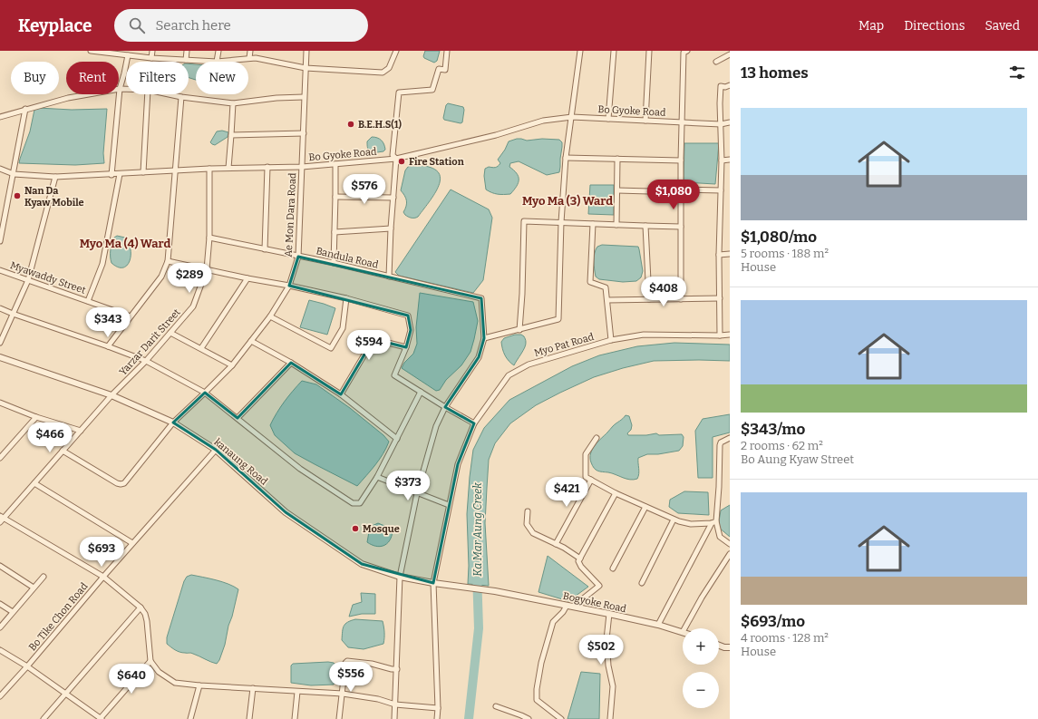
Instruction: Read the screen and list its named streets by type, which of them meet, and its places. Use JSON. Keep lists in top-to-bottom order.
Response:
{
  "streets": {
    "street": [
      "Bo Gyoke Road",
      "Ae Mon Dara Road",
      "Bandula Road",
      "Myawaddy Street",
      "Yarzar Darit Street",
      "Myo Pat Road",
      "kanaung Road",
      "Bogyoke Road",
      "Bo Tike Chon Road"
    ]
  },
  "crossings": [
    ["Bo Gyoke Road", "Ae Mon Dara Road"],
    ["Bo Gyoke Road", "Yarzar Darit Street"],
    ["Ae Mon Dara Road", "Bandula Road"],
    ["Ae Mon Dara Road", "Yarzar Darit Street"],
    ["Ae Mon Dara Road", "kanaung Road"],
    ["Bandula Road", "Yarzar Darit Street"],
    ["Yarzar Darit Street", "kanaung Road"],
    ["Myo Pat Road", "kanaung Road"],
    ["kanaung Road", "Bogyoke Road"],
    ["kanaung Road", "Bo Tike Chon Road"]
  ],
  "districts": ["Myo Ma (3) Ward", "Myo Ma (4) Ward"],
  "water": ["Ka Mar Aung Creek"],
  "places": [
    "B.E.H.S(1)",
    "Fire Station",
    "Nan Da Kyaw Mobile",
    "Mosque"
  ],
  "page": {
    "header": "Keyplace",
    "search": "Search here",
    "nav": ["Map", "Directions", "Saved"],
    "heading": "13 homes",
    "chip": [
      "Buy",
      "Rent",
      "Filters",
      "New"
    ],
    "list": [
      {
        "name": "$1,080/mo",
        "note": "5 rooms · 188 m² · House"
      },
      {
        "name": "$343/mo",
        "note": "2 rooms · 62 m² · Bo Aung Kyaw Street"
      },
      {
        "name": "$693/mo",
        "note": "4 rooms · 128 m² · House"
      }
    ],
    "price": [
      "$576",
      "$1,080",
      "$289",
      "$408",
      "$343",
      "$594",
      "$466",
      "$373",
      "$421",
      "$693",
      "$502",
      "$556",
      "$640"
    ],
    "map_buttons": ["+", "−"]
  }
}
